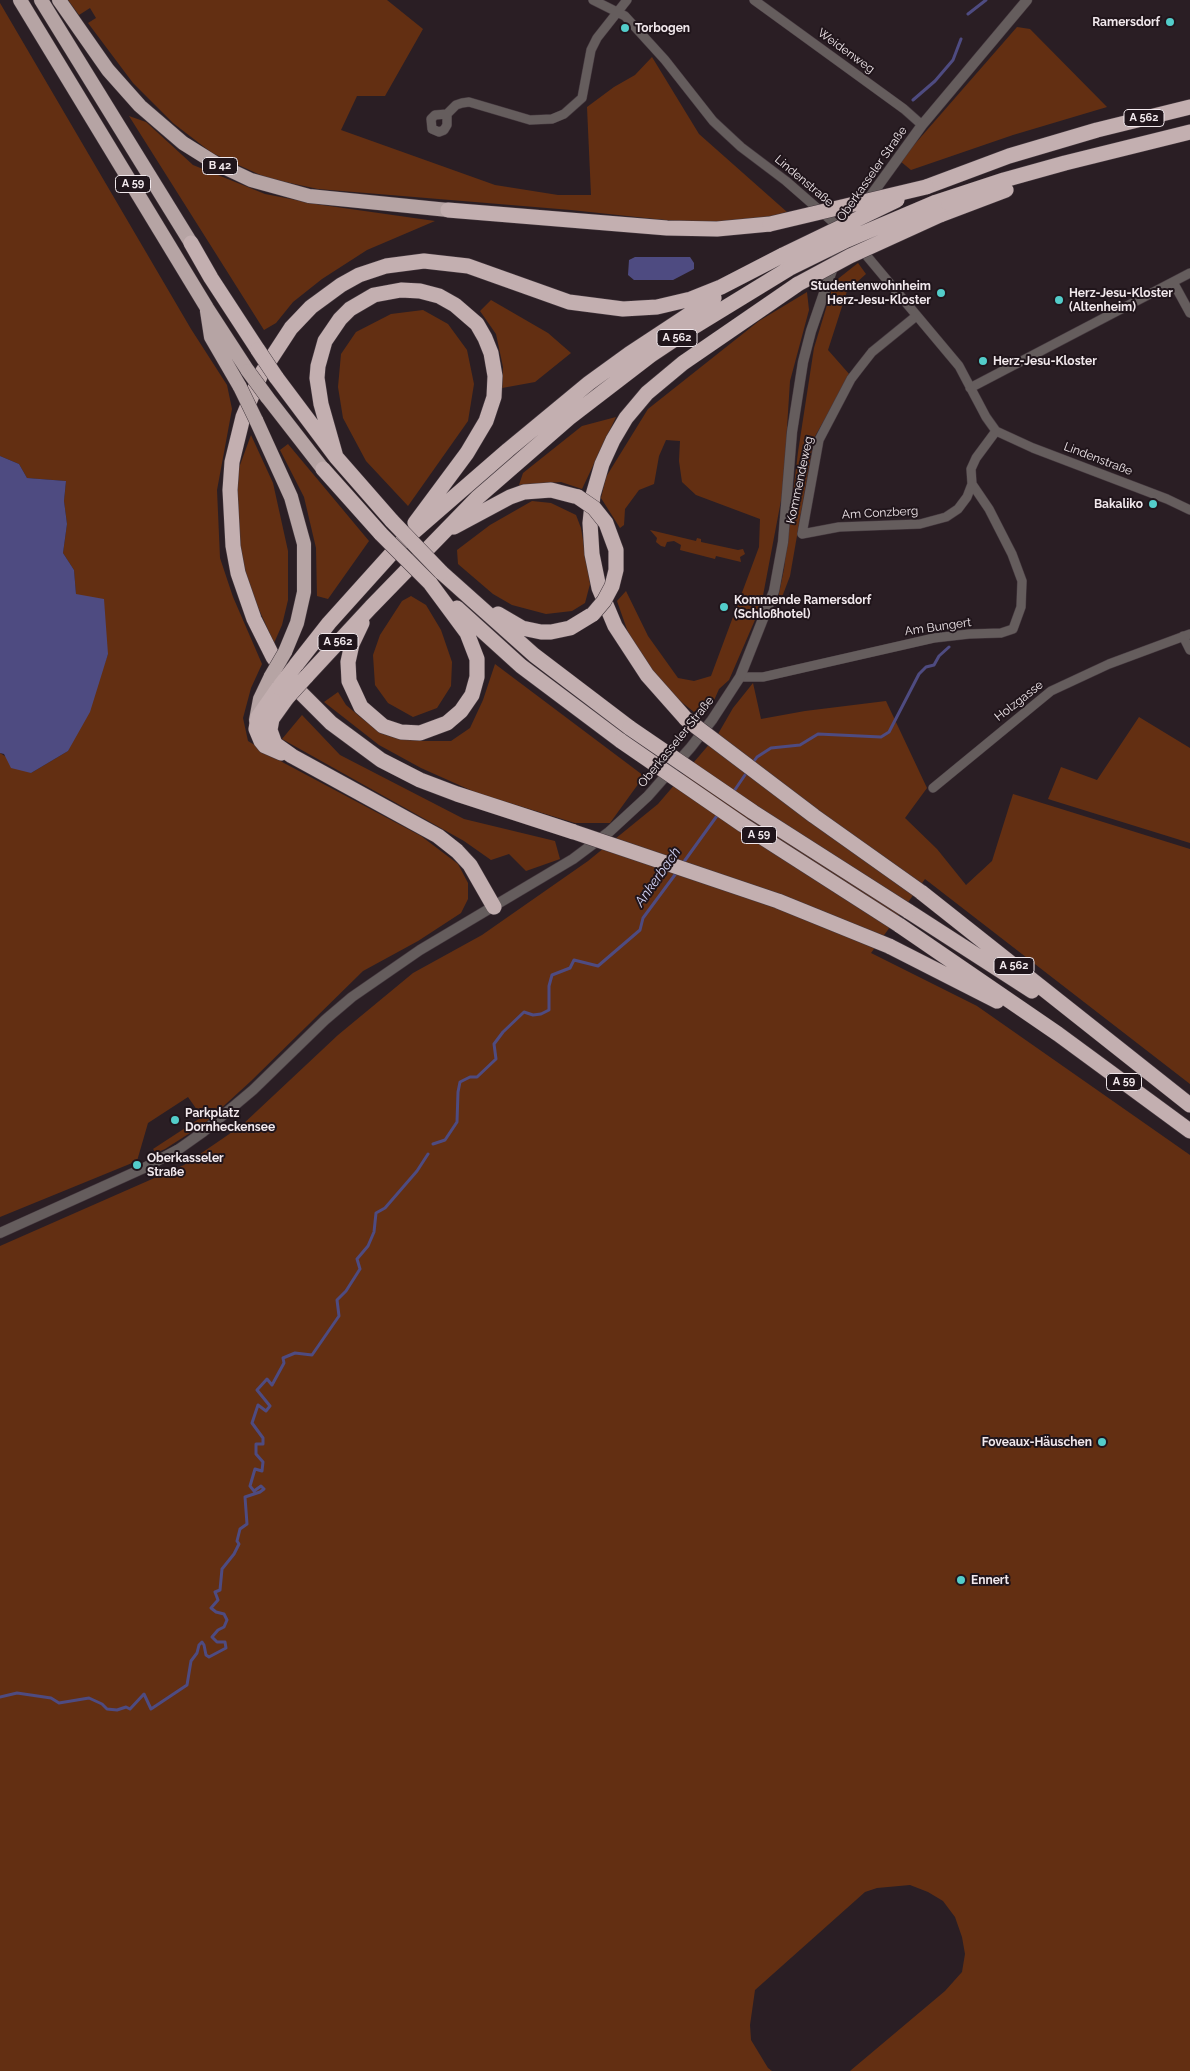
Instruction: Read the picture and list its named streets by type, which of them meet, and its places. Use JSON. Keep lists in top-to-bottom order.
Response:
{
  "streets": {
    "highway": ["A 562", "B 42", "A 59"],
    "street": [
      "Weidenweg",
      "Oberkasseler Straße",
      "Lindenstraße",
      "Kommendeweg",
      "Am Conzberg",
      "Am Bungert",
      "Holzgasse"
    ]
  },
  "crossings": [
    ["Weidenweg", "Oberkasseler Straße"],
    ["A 562", "A 59"],
    ["Oberkasseler Straße", "Lindenstraße"],
    ["Oberkasseler Straße", "Am Bungert"],
    ["Lindenstraße", "Kommendeweg"],
    ["Lindenstraße", "Am Conzberg"],
    ["Kommendeweg", "Am Conzberg"],
    ["Am Conzberg", "Am Bungert"]
  ],
  "water": ["Ankerbach"],
  "places": [
    "Ramersdorf",
    "Torbogen",
    "Studentenwohnheim Herz-Jesu-Kloster",
    "Herz-Jesu-Kloster (Altenheim)",
    "Herz-Jesu-Kloster",
    "Bakaliko",
    "Kommende Ramersdorf (Schloßhotel)",
    "Parkplatz Dornheckensee",
    "Oberkasseler Straße",
    "Foveaux-Häuschen",
    "Ennert"
  ]
}
